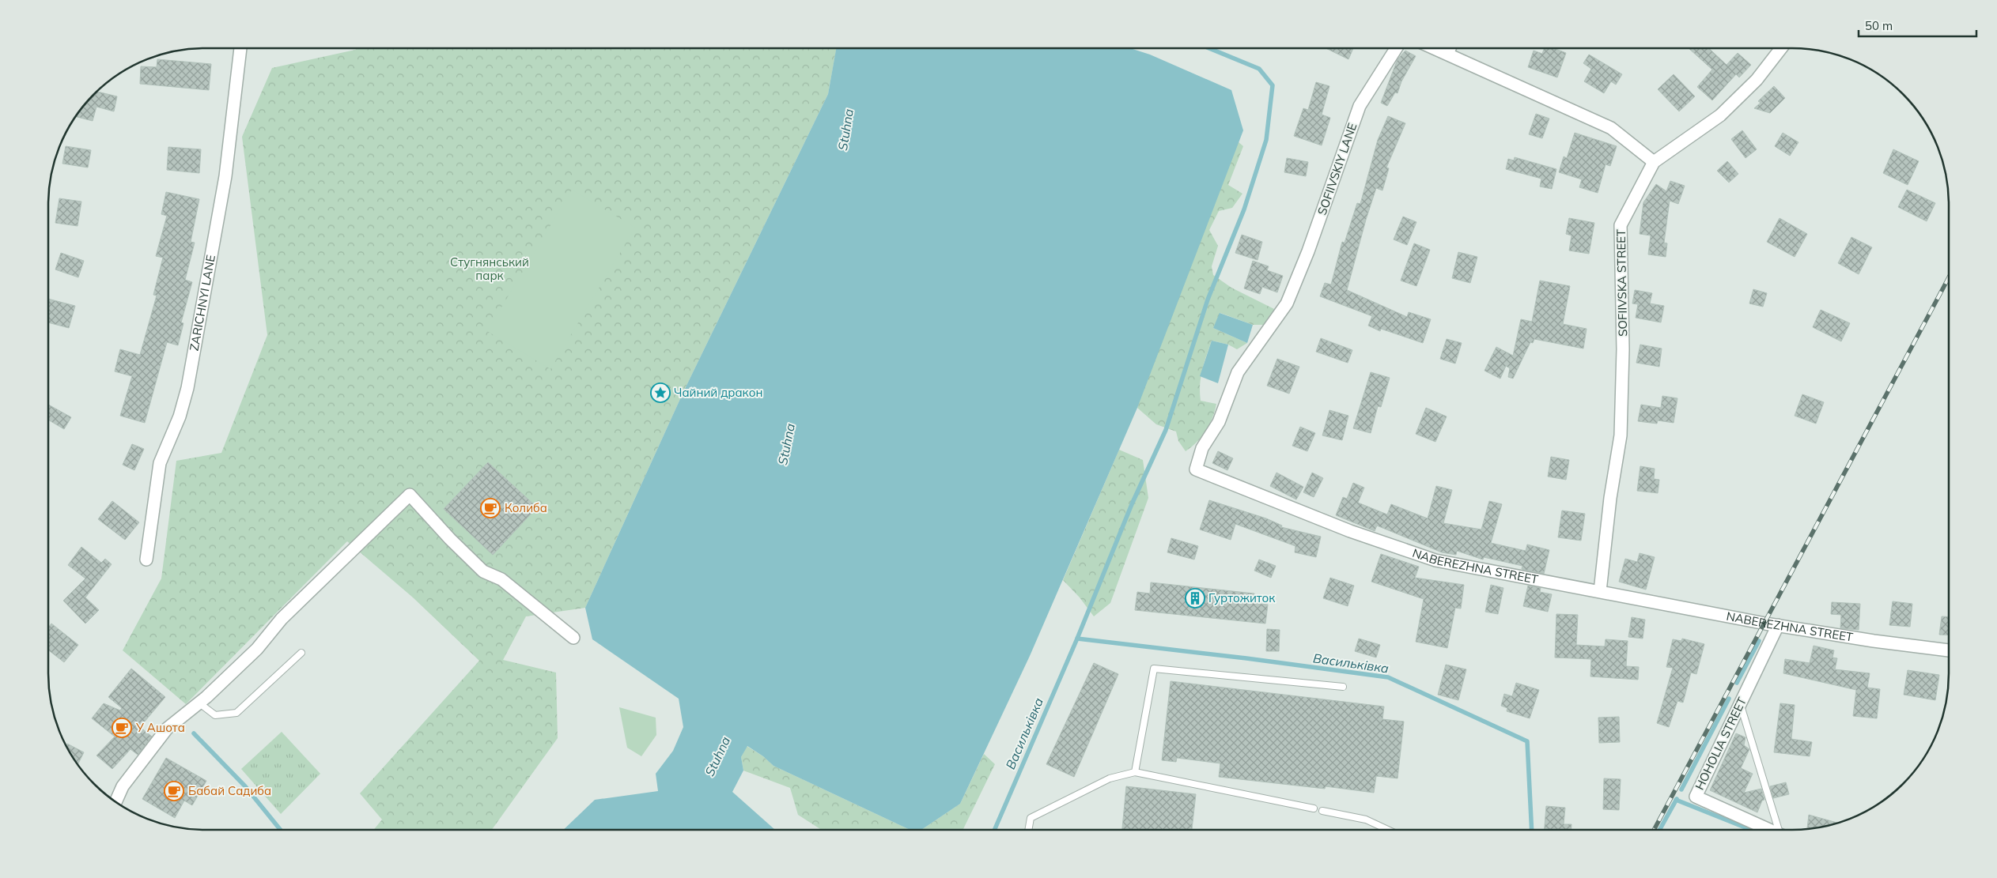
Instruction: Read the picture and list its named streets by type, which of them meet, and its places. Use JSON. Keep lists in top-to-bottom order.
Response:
{
  "streets": {
    "street": [
      "SOFIIVSKIY LANE",
      "SOFIIVSKA STREET",
      "ZARICHNYI LANE",
      "NABEREZHNA STREET",
      "HOHOLIA STREET"
    ]
  },
  "crossings": [
    ["SOFIIVSKIY LANE", "NABEREZHNA STREET"],
    ["SOFIIVSKA STREET", "NABEREZHNA STREET"],
    ["NABEREZHNA STREET", "HOHOLIA STREET"]
  ],
  "water": ["Stuhna", "Васильківка"],
  "parks": ["Стугнянський парк"],
  "places": {
    "place": ["Чайний дракон"],
    "cafe": ["Колиба", "У Ашота", "Бабай Садиба"],
    "building": ["Гуртожиток"]
  },
  "scale_bar": "50 m"
}
